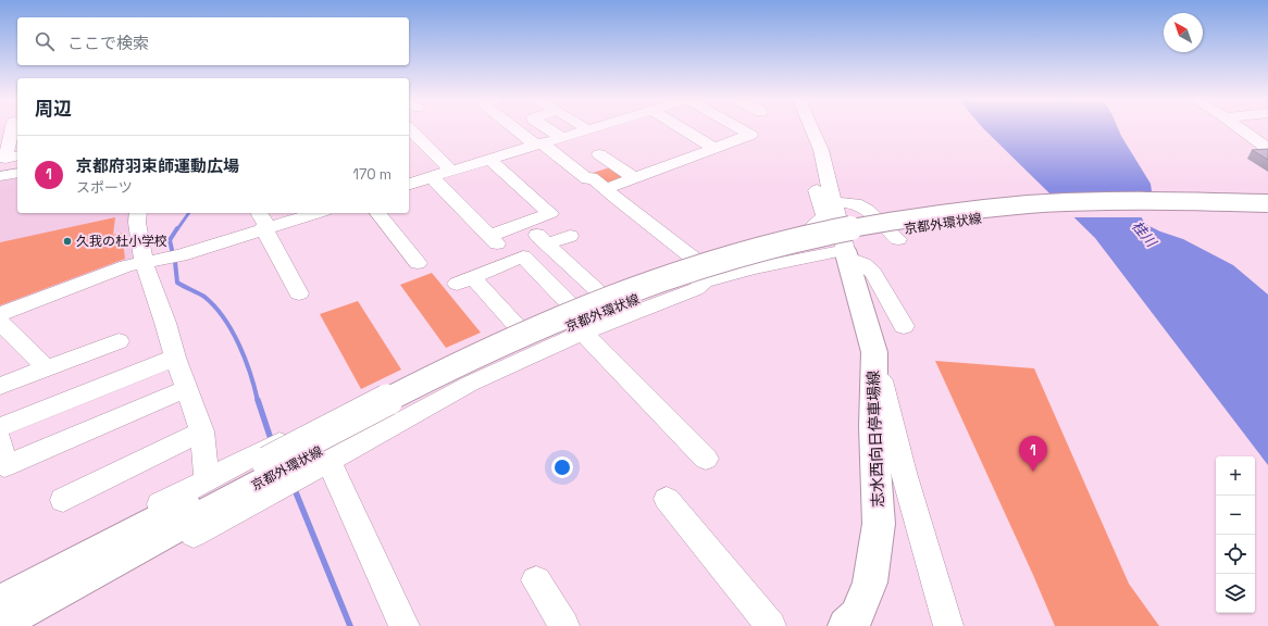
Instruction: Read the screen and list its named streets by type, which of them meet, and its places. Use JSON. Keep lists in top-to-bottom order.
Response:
{
  "streets": {
    "main road": ["京都外環状線", "志水西向日停車場線"]
  },
  "water": ["桂川"],
  "places": ["久我の杜小学校"],
  "north": "top left",
  "page": {
    "search": "ここで検索",
    "heading": "周辺",
    "list": [
      {
        "mark": "1",
        "name": "京都府羽束師運動広場",
        "note": "スポーツ",
        "value": "170 m"
      }
    ],
    "pins": "1",
    "map_buttons": ["+", "−"]
  }
}
